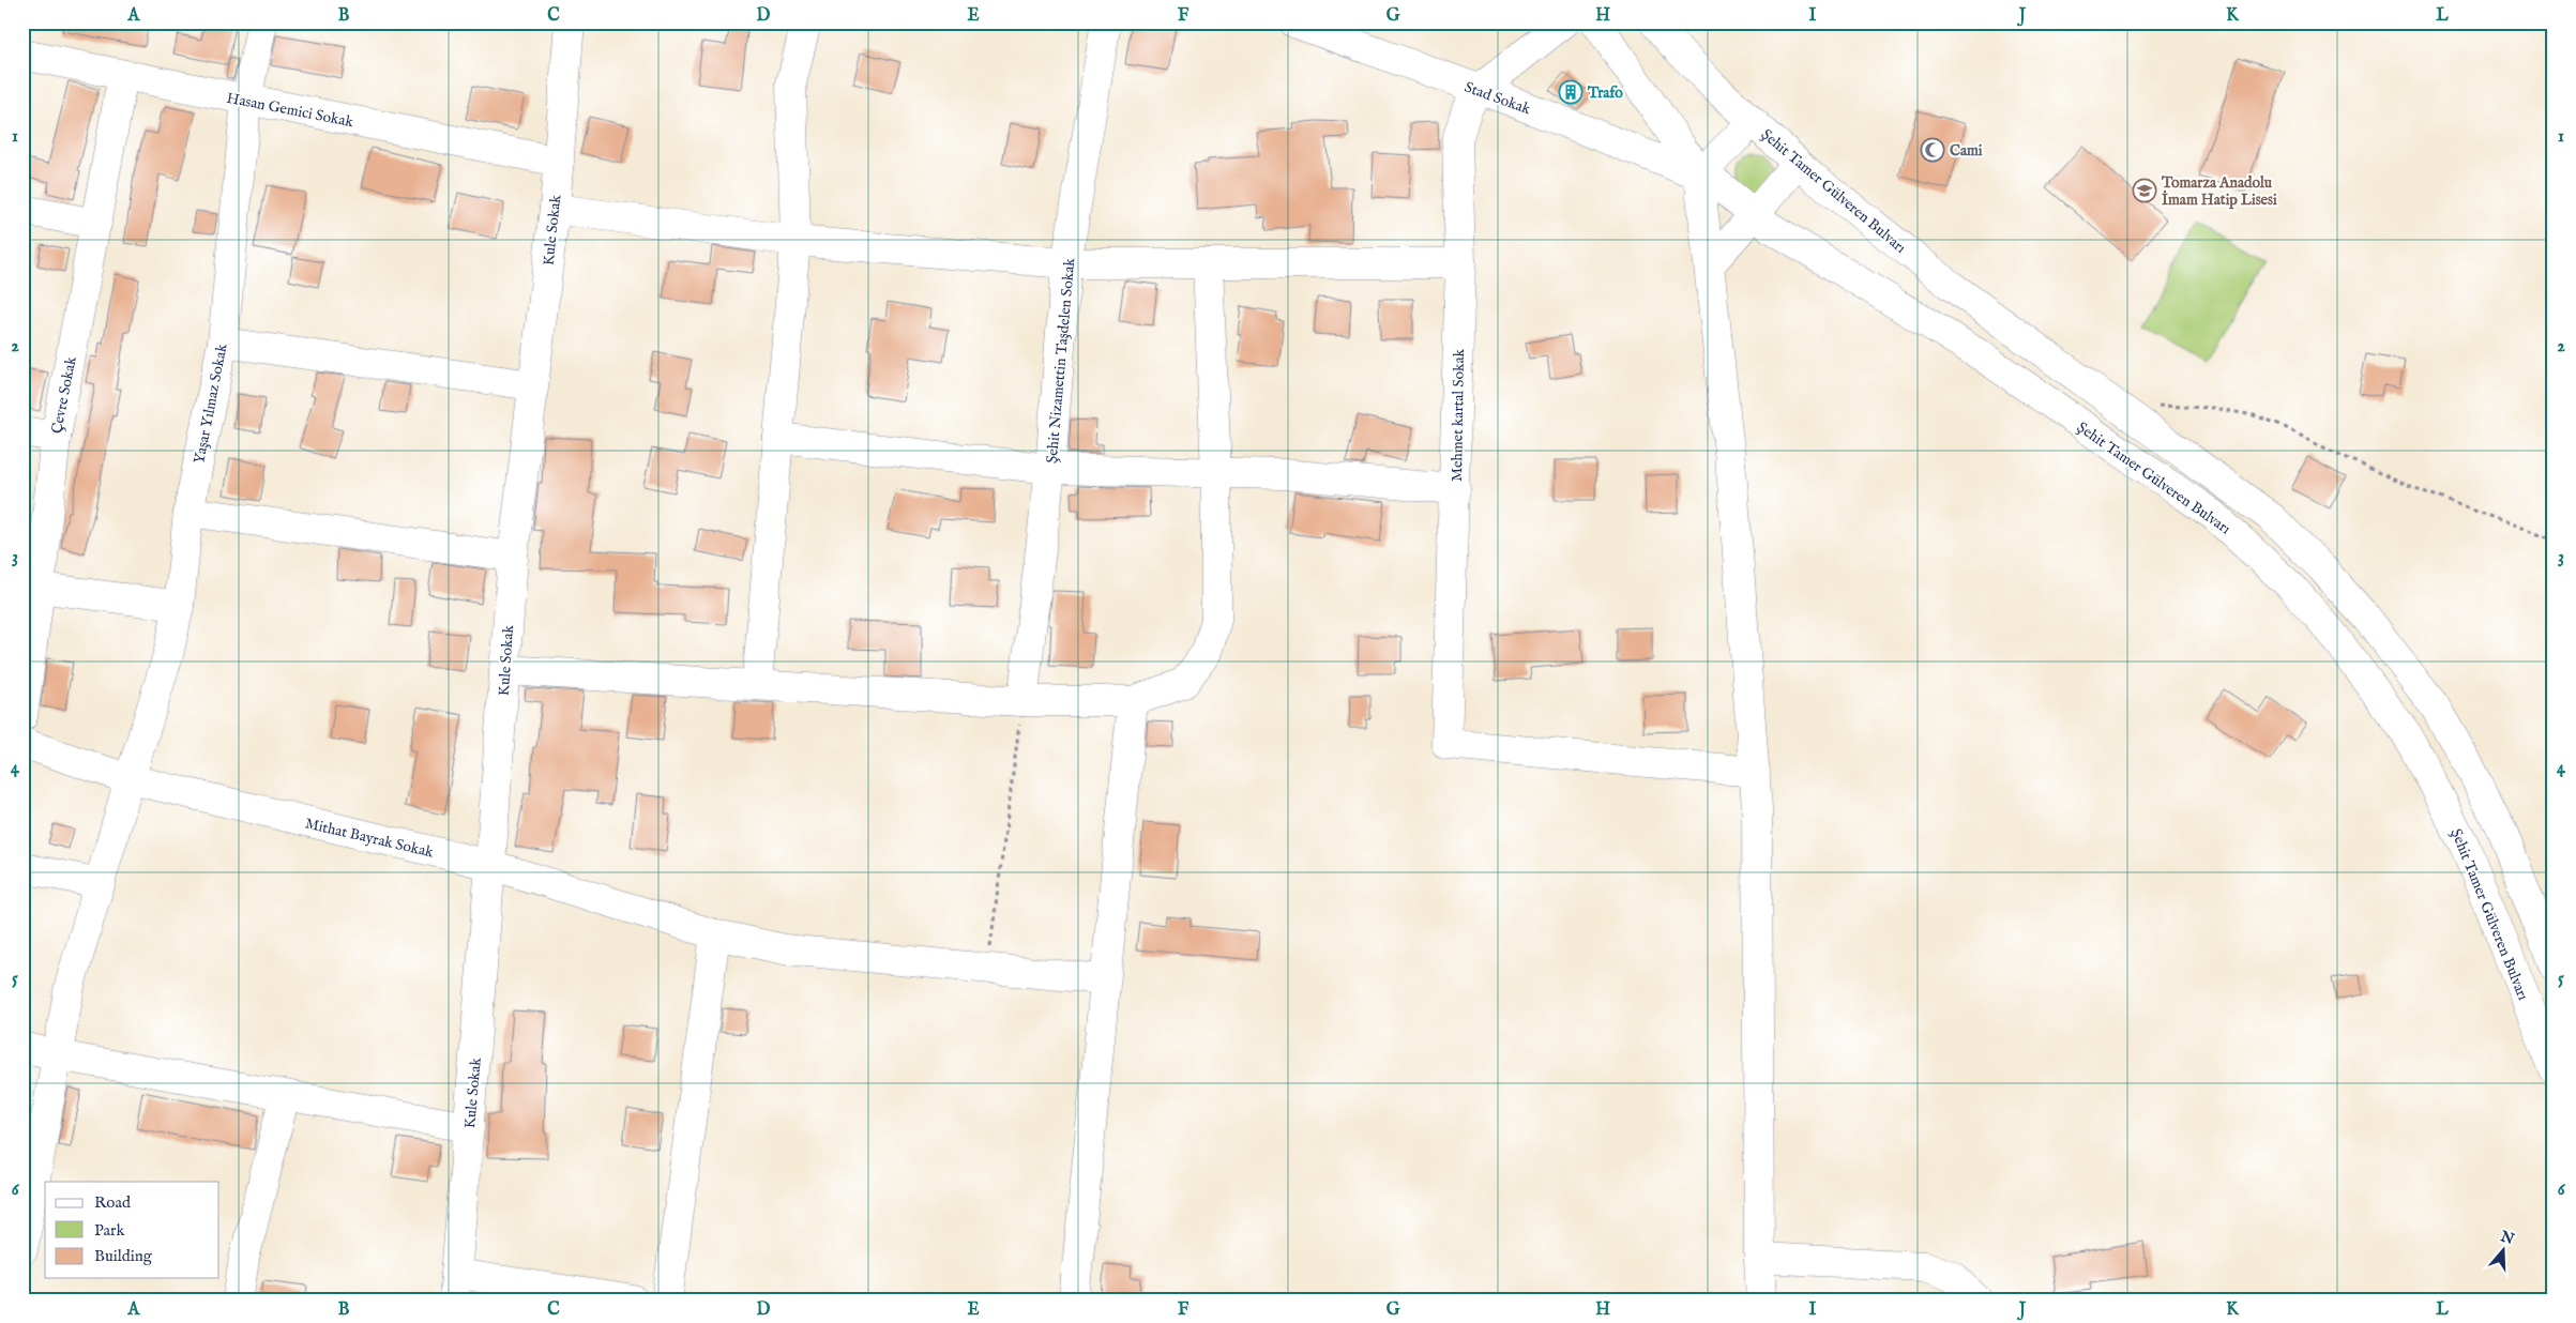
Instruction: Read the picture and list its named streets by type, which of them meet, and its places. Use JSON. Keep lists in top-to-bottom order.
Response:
{
  "streets": {
    "street": [
      "Stad Sokak",
      "Hasan Gemici Sokak",
      "Şehit Tamer Gülveren Bulvarı",
      "Kule Sokak",
      "Şehit Nizamettin Taşdelen Sokak",
      "Çevre Sokak",
      "Yaşar Yılmaz Sokak",
      "Mehmet kartal Sokak",
      "Mithat Bayrak Sokak"
    ]
  },
  "crossings": [
    ["Stad Sokak", "Şehit Tamer Gülveren Bulvarı"],
    ["Stad Sokak", "Mehmet kartal Sokak"],
    ["Hasan Gemici Sokak", "Kule Sokak"],
    ["Hasan Gemici Sokak", "Çevre Sokak"],
    ["Hasan Gemici Sokak", "Yaşar Yılmaz Sokak"],
    ["Kule Sokak", "Mithat Bayrak Sokak"],
    ["Yaşar Yılmaz Sokak", "Mithat Bayrak Sokak"]
  ],
  "places": {
    "building": ["Trafo"],
    "mosque": ["Cami"],
    "school or university": ["Tomarza Anadolu İmam Hatip Lisesi"]
  },
  "legend": ["Road", "Park", "Building"],
  "north": "top",
  "grid": {
    "columns": [
      "A",
      "B",
      "C",
      "D",
      "E",
      "F",
      "G",
      "H",
      "I",
      "J",
      "K",
      "L"
    ],
    "rows": [
      "1",
      "2",
      "3",
      "4",
      "5",
      "6"
    ]
  }
}
